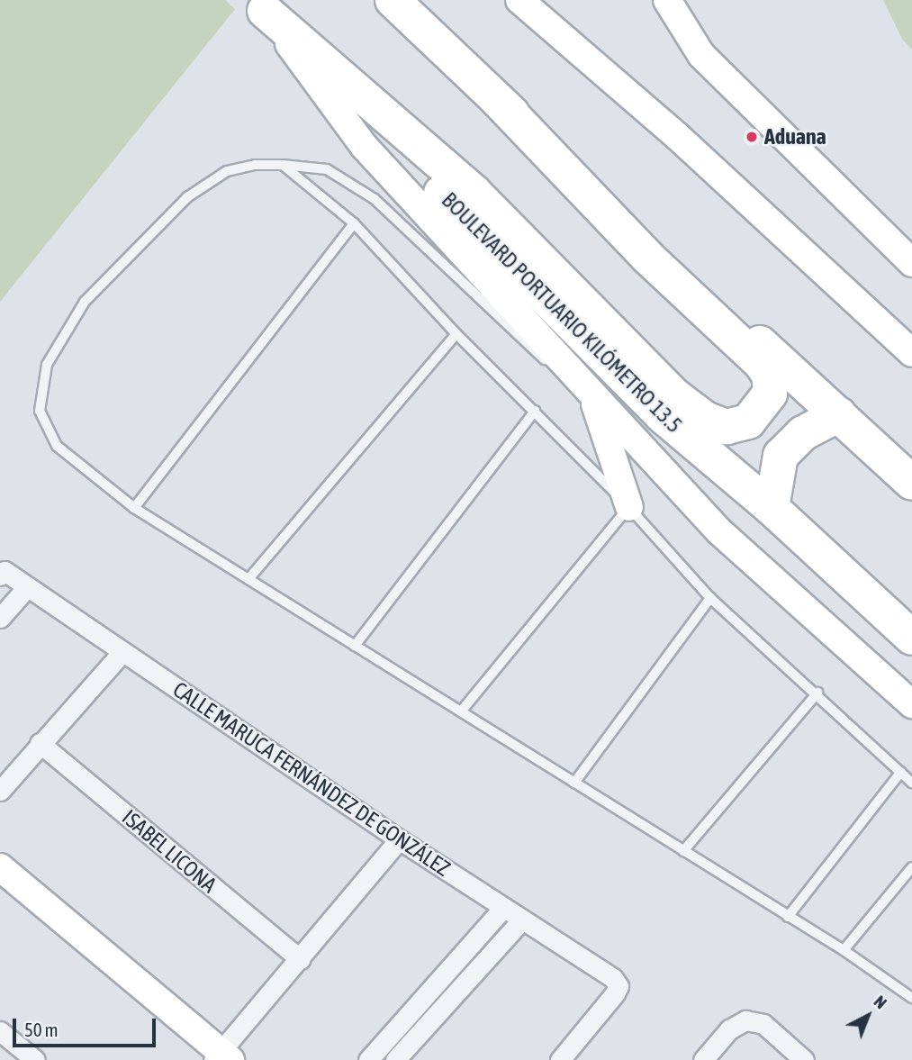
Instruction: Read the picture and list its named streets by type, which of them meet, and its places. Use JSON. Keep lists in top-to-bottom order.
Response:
{
  "streets": {
    "highway": ["BOULEVARD PORTUARIO KILÓMETRO 13.5"],
    "street": ["CALLE MARUCA FERNÁNDEZ DE GONZÁLEZ", "ISABEL LICONA"]
  },
  "places": ["Aduana"],
  "scale_bar": "50 m",
  "north": "top right"
}
